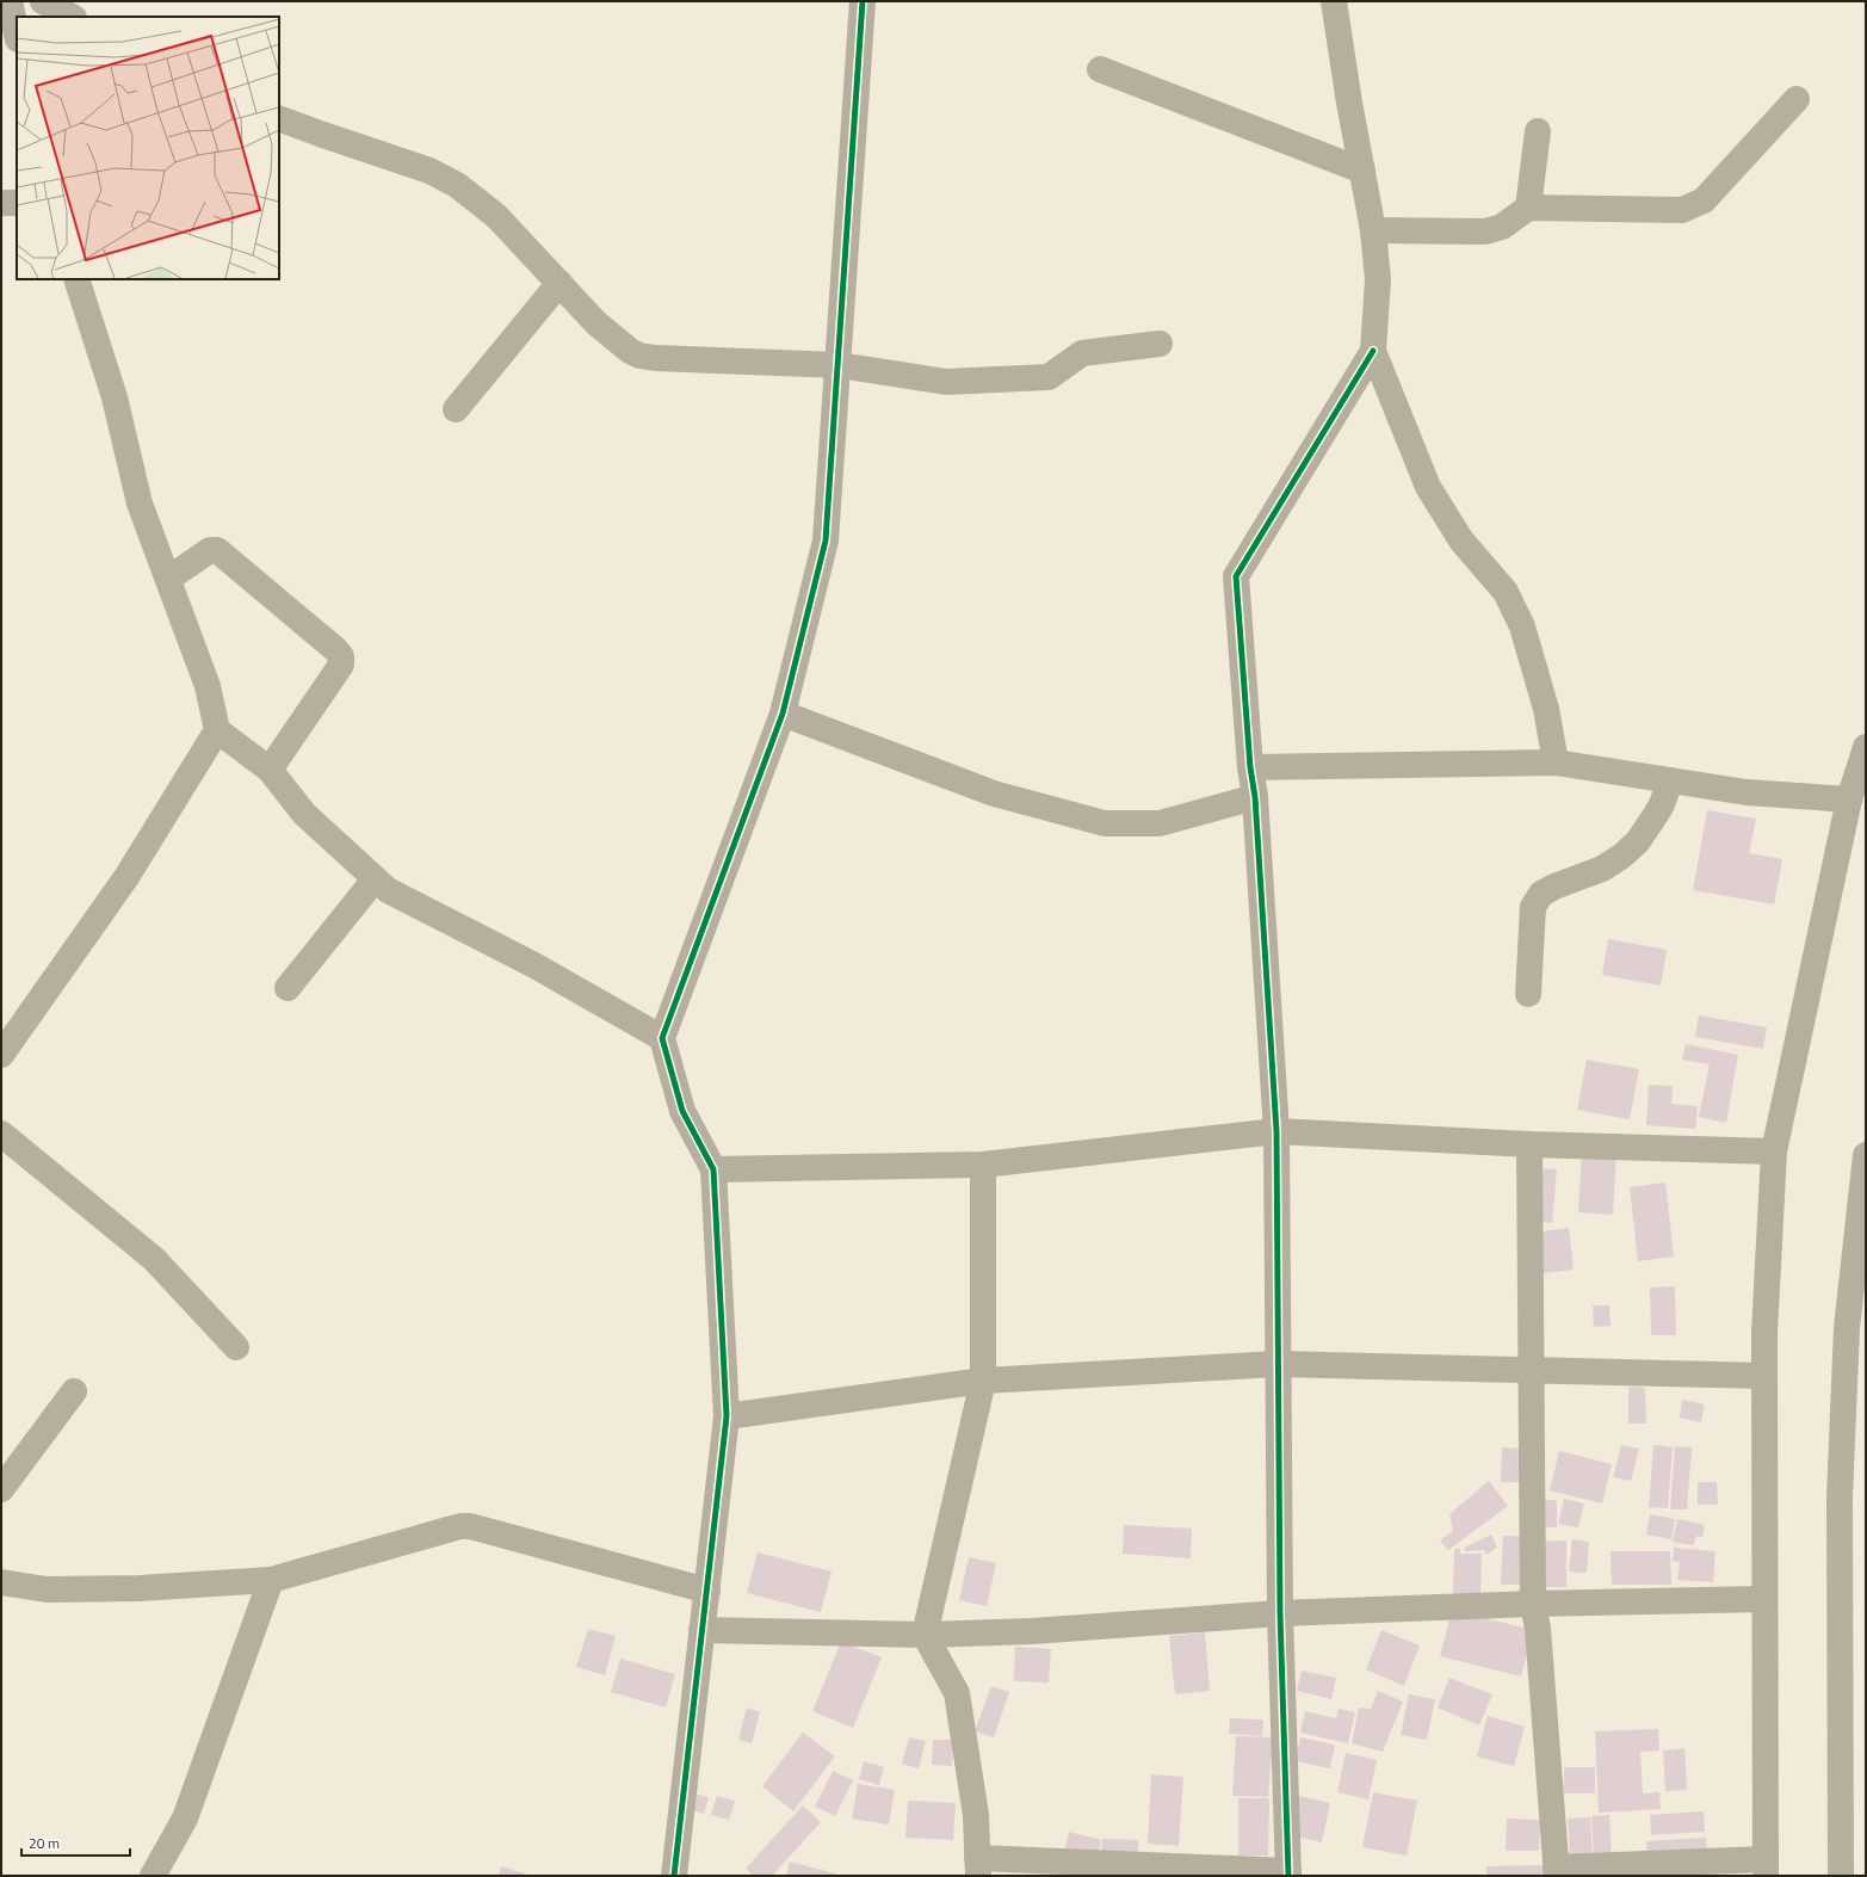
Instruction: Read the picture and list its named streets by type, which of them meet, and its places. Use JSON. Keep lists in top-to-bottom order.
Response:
{
  "scale_bar": "20 m"
}
